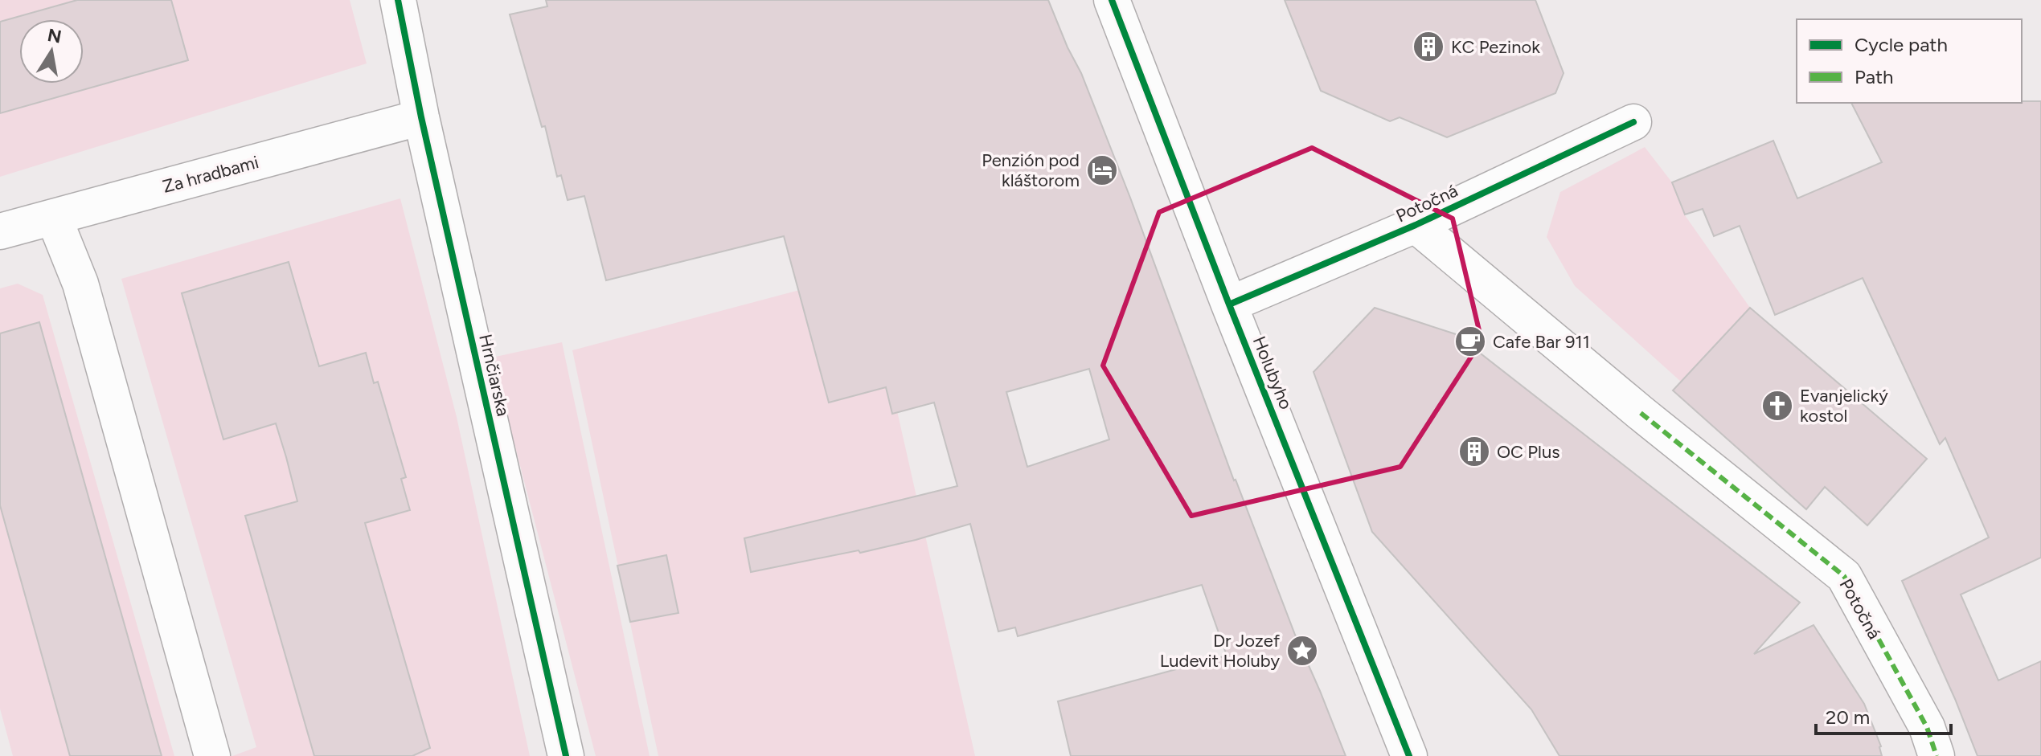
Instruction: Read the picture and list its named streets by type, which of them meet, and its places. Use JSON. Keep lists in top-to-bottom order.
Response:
{
  "streets": {
    "street": [
      "Za hradbami",
      "Potočná",
      "Holubyho",
      "Hrnčiarska"
    ]
  },
  "crossings": [
    ["Za hradbami", "Hrnčiarska"],
    ["Potočná", "Holubyho"]
  ],
  "places": {
    "building": ["KC Pezinok", "OC Plus"],
    "hotel": ["Penzión pod kláštorom"],
    "cafe": ["Cafe Bar 911"],
    "church": ["Evanjelický kostol"],
    "place": ["Dr Jozef Ludevit Holuby"]
  },
  "legend": ["Cycle path", "Path"],
  "scale_bar": "20 m",
  "north": "top"
}
